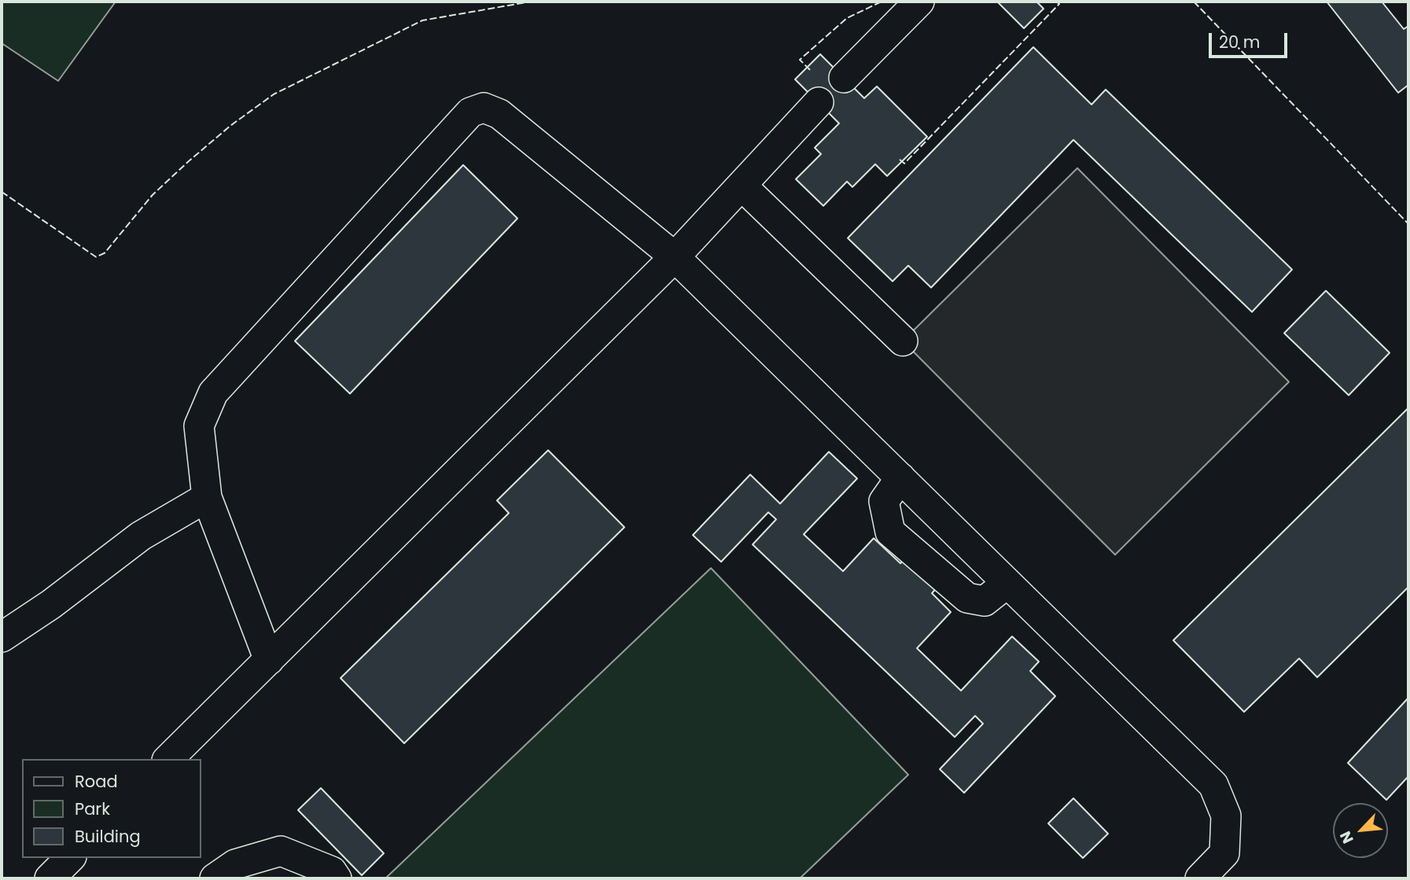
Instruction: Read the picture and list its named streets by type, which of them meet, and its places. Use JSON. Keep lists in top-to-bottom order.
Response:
{
  "legend": ["Road", "Park", "Building"],
  "scale_bar": "20 m",
  "north": "bottom left"
}
